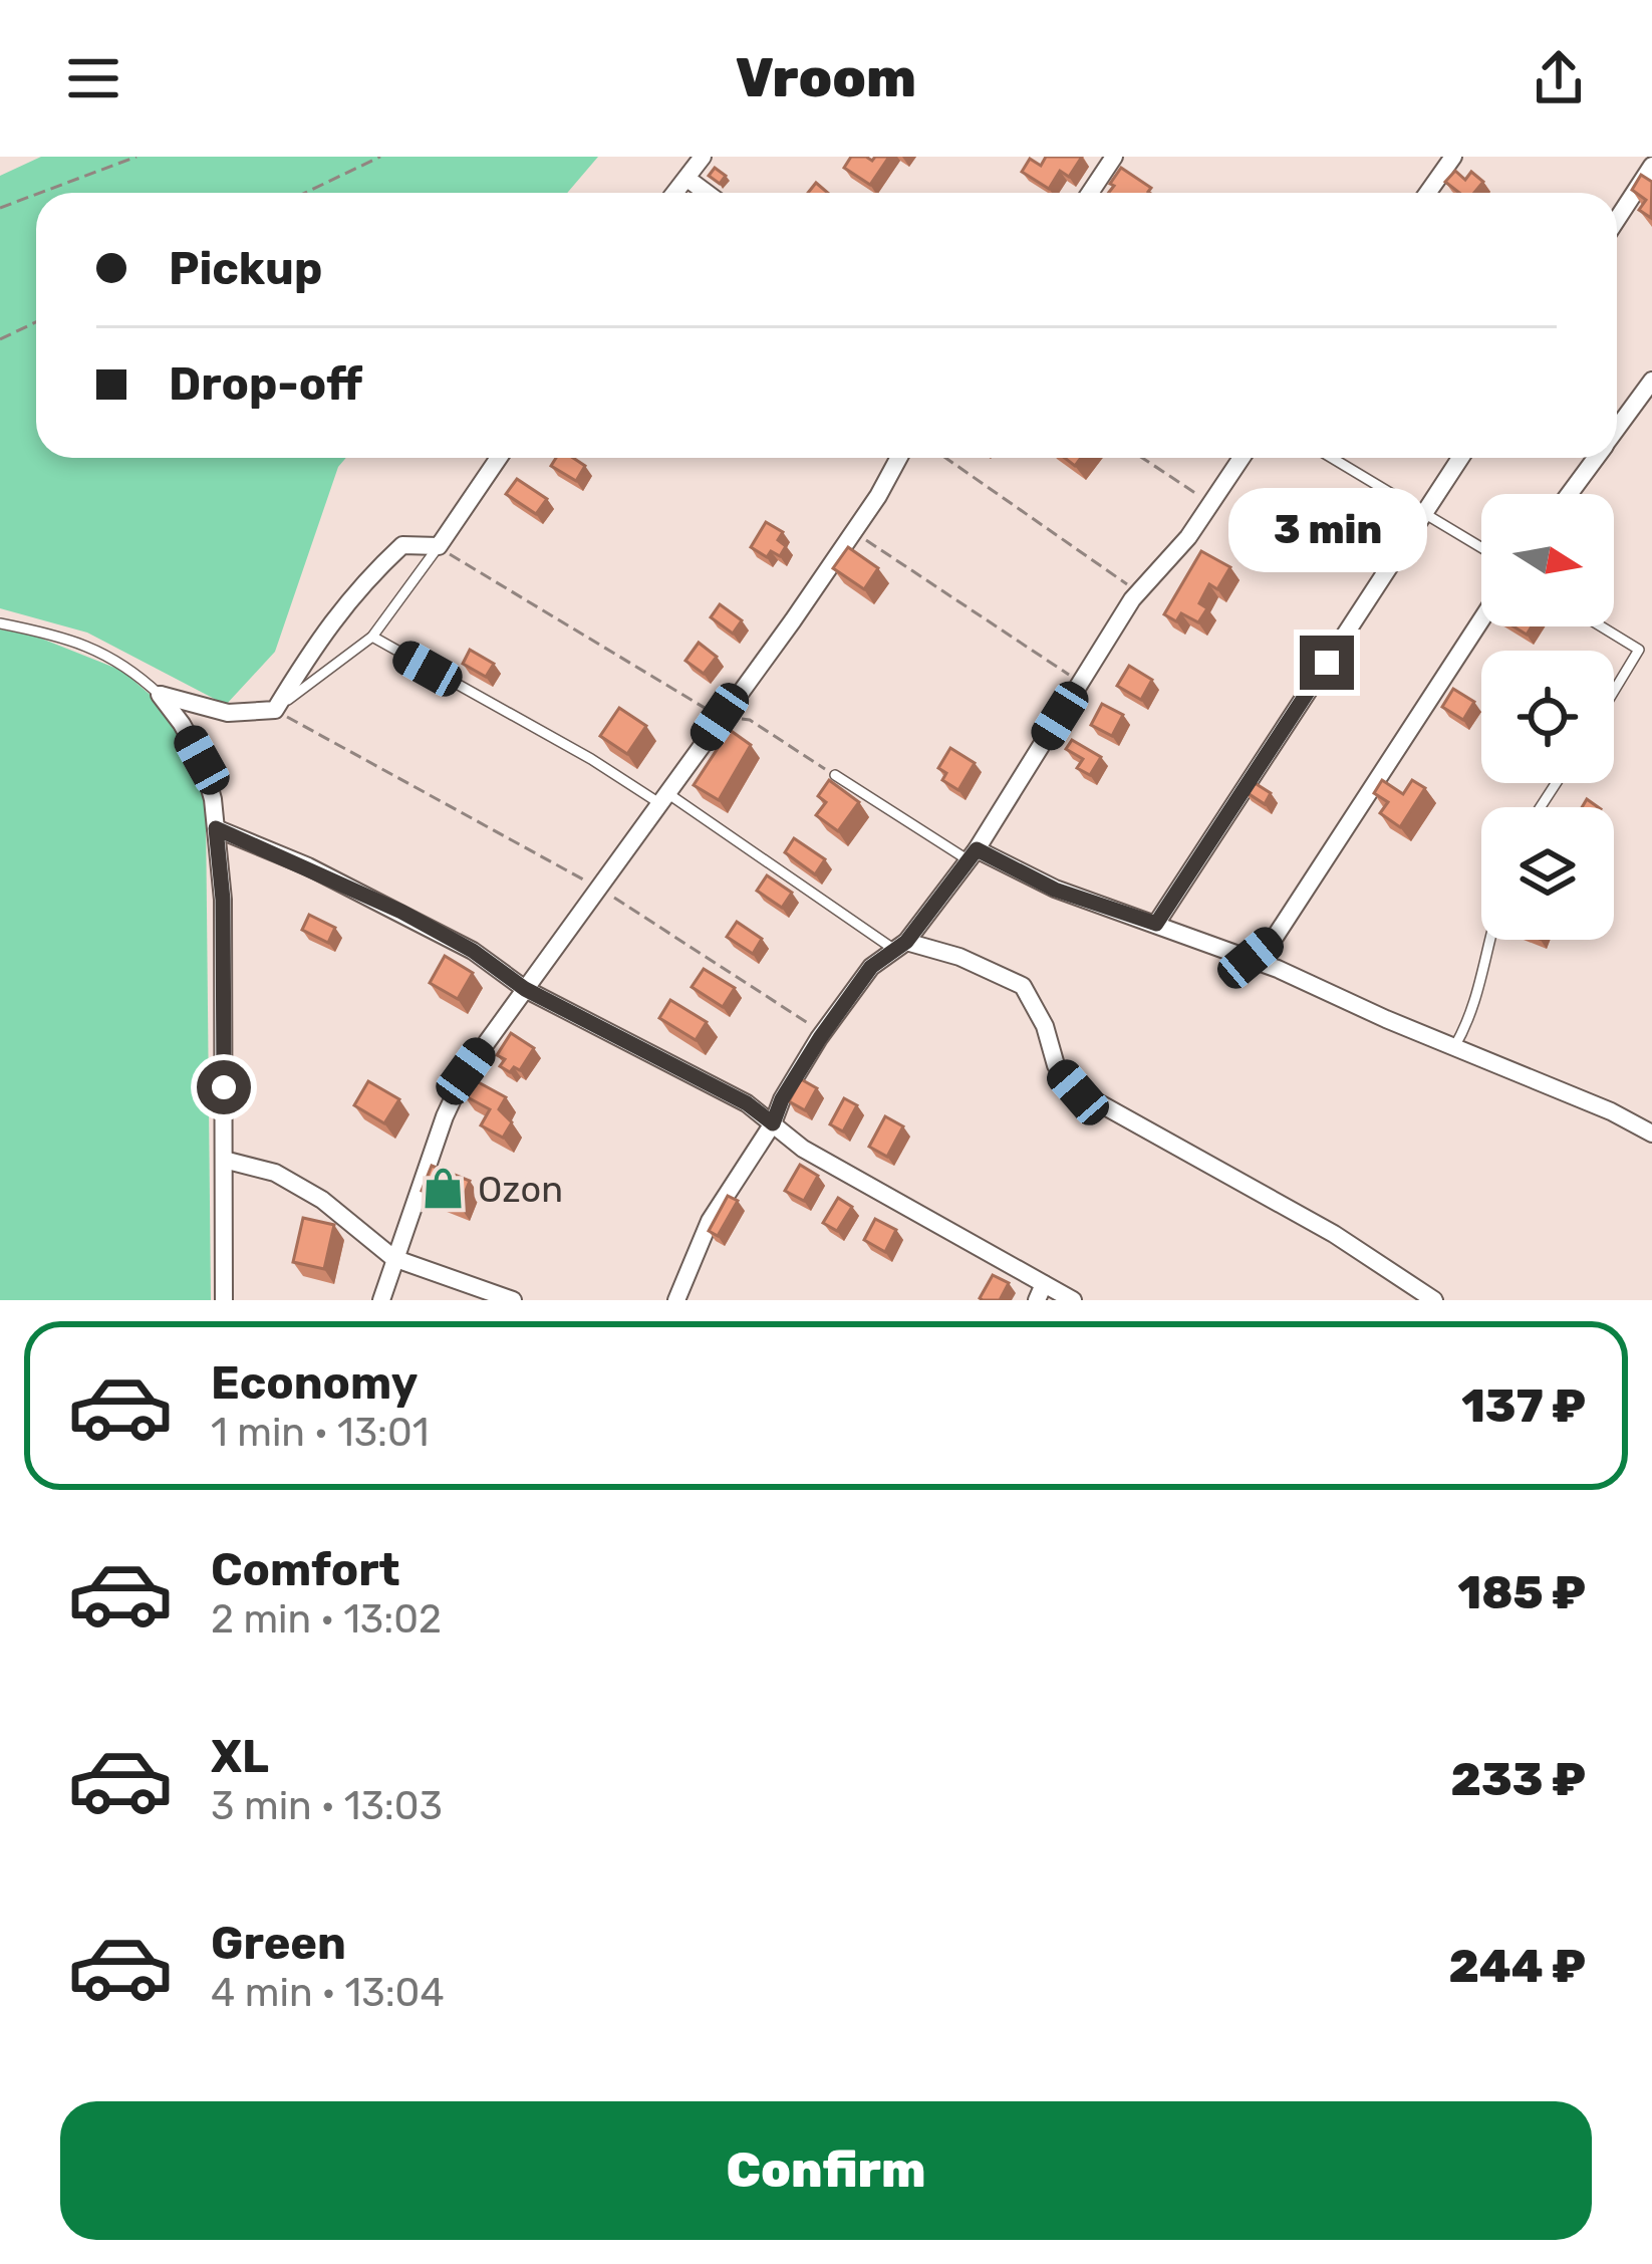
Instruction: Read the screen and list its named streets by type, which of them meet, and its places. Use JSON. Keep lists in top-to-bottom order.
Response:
{
  "places": {
    "shop": ["Ozon"]
  },
  "north": "right",
  "page": {
    "header": "Vroom",
    "banner": ["Pickup", "Drop-off"],
    "bubble": "3 min",
    "list": [
      {
        "name": "Economy",
        "note": "1 min · 13:01",
        "value": "137 ₽"
      },
      {
        "name": "Comfort",
        "note": "2 min · 13:02",
        "value": "185 ₽"
      },
      {
        "name": "XL",
        "note": "3 min · 13:03",
        "value": "233 ₽"
      },
      {
        "name": "Green",
        "note": "4 min · 13:04",
        "value": "244 ₽"
      }
    ],
    "buttons": "Confirm"
  }
}
